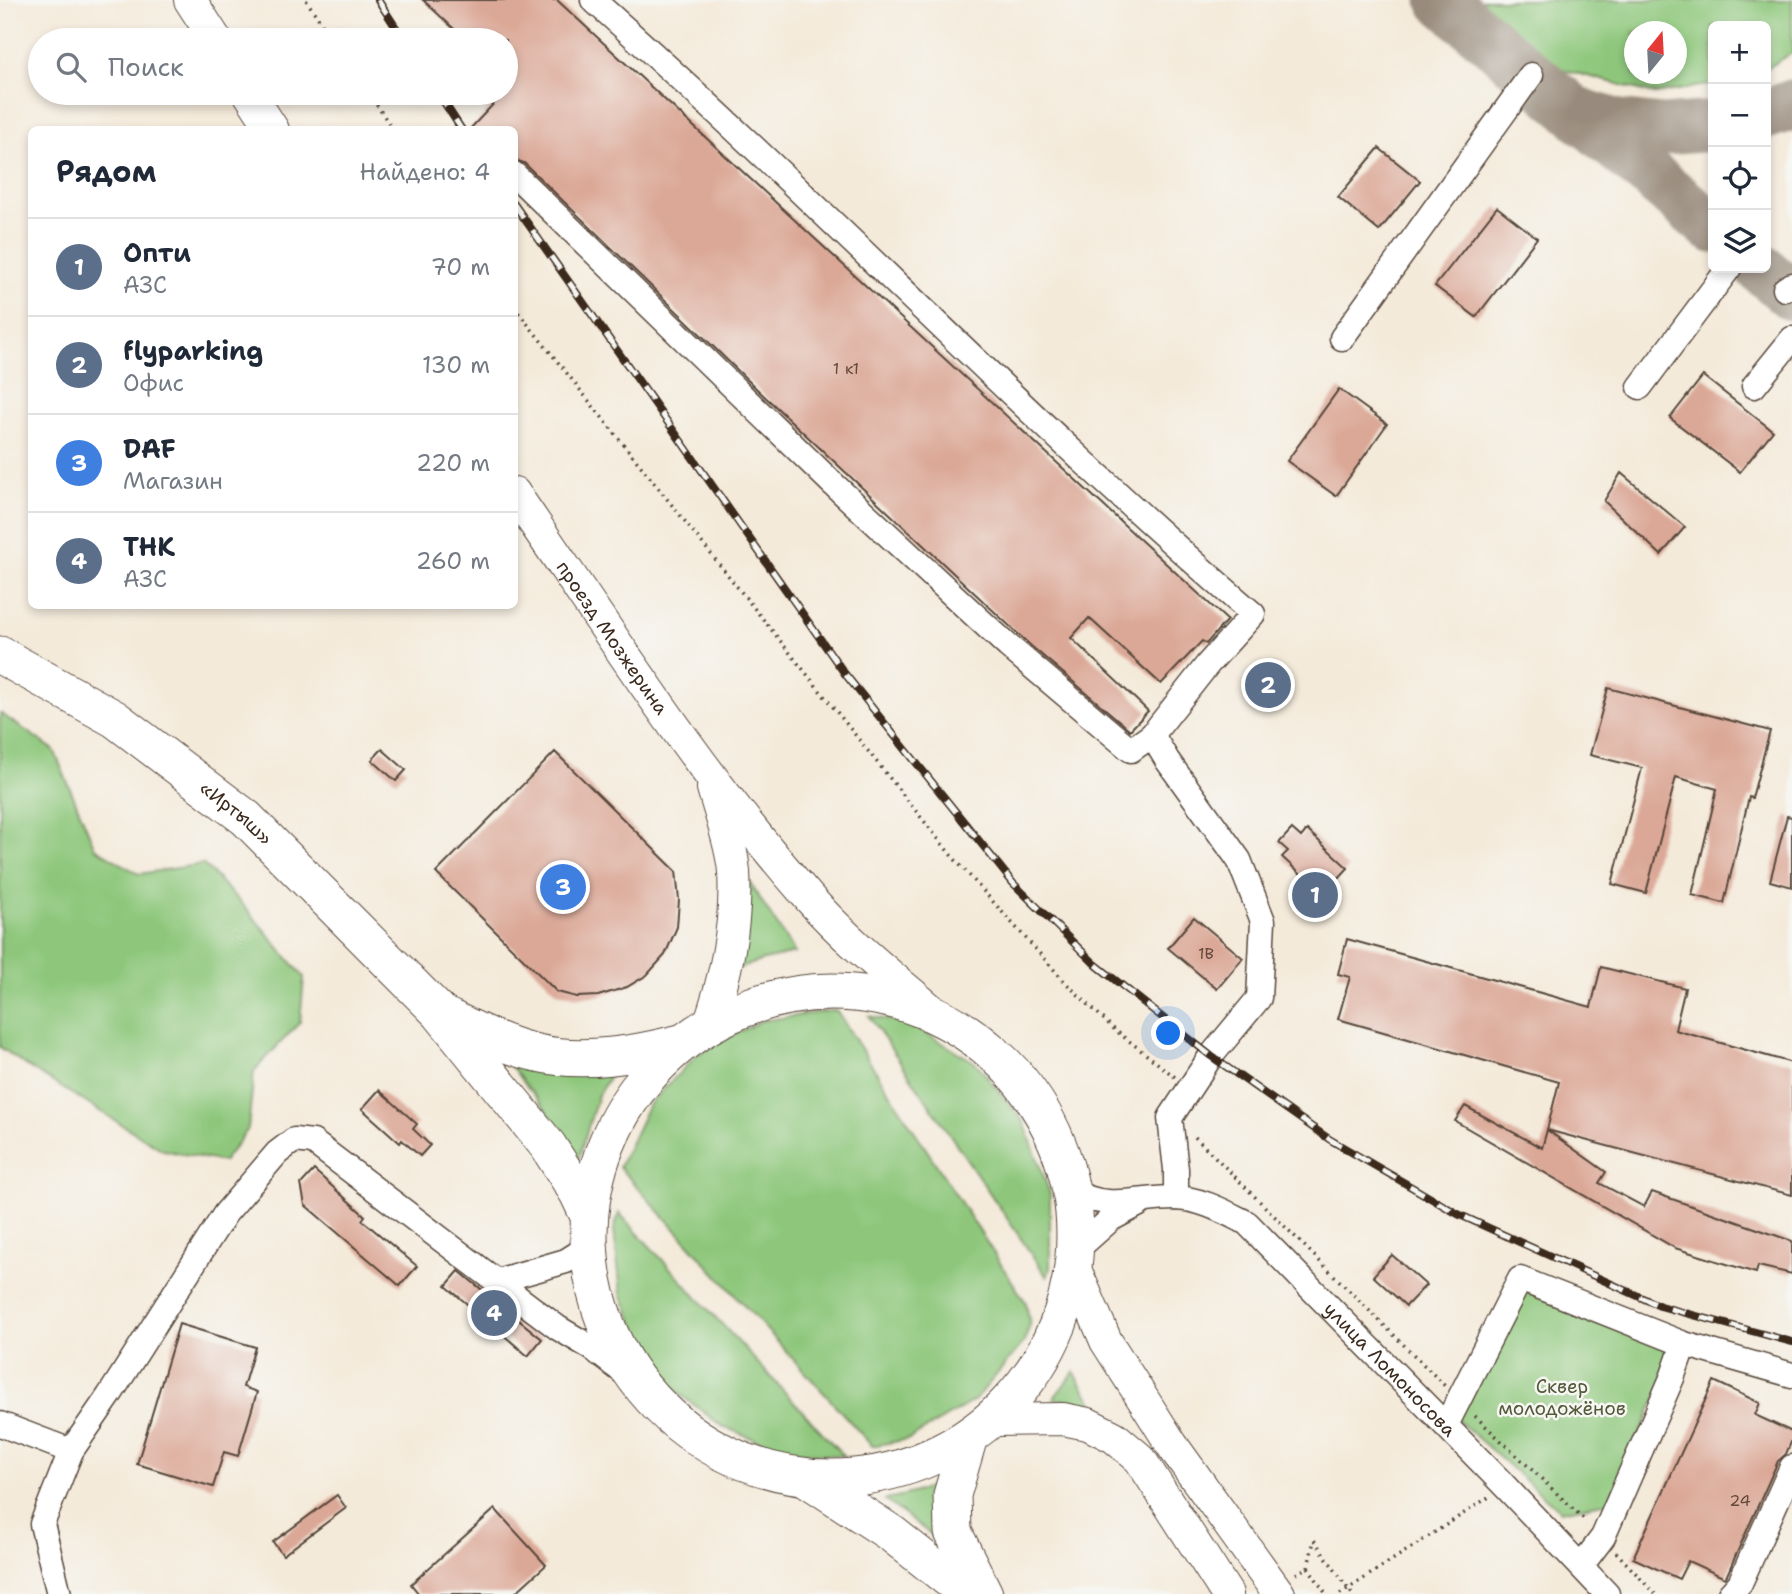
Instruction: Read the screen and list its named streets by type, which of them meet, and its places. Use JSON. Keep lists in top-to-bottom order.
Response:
{
  "streets": {
    "highway": ["«Иртыш»"],
    "main road": ["проезд Мозжерина"],
    "street": ["улица Ломоносова"]
  },
  "parks": ["Сквер молодожёнов"],
  "house_numbers": ["1 к1", "1В", "24"],
  "north": "top",
  "page": {
    "map_buttons": ["+", "−"],
    "search": "Поиск",
    "heading": ["Рядом", "Найдено: 4"],
    "list": [
      {
        "mark": "1",
        "name": "Опти",
        "note": "АЗС",
        "value": "70 m"
      },
      {
        "mark": "2",
        "name": "flyparking",
        "note": "Офис",
        "value": "130 m"
      },
      {
        "mark": "3",
        "name": "DAF",
        "note": "Магазин",
        "value": "220 m"
      },
      {
        "mark": "4",
        "name": "ТНК",
        "note": "АЗС",
        "value": "260 m"
      }
    ],
    "pins": [
      "2",
      "3",
      "1",
      "4"
    ]
  }
}
